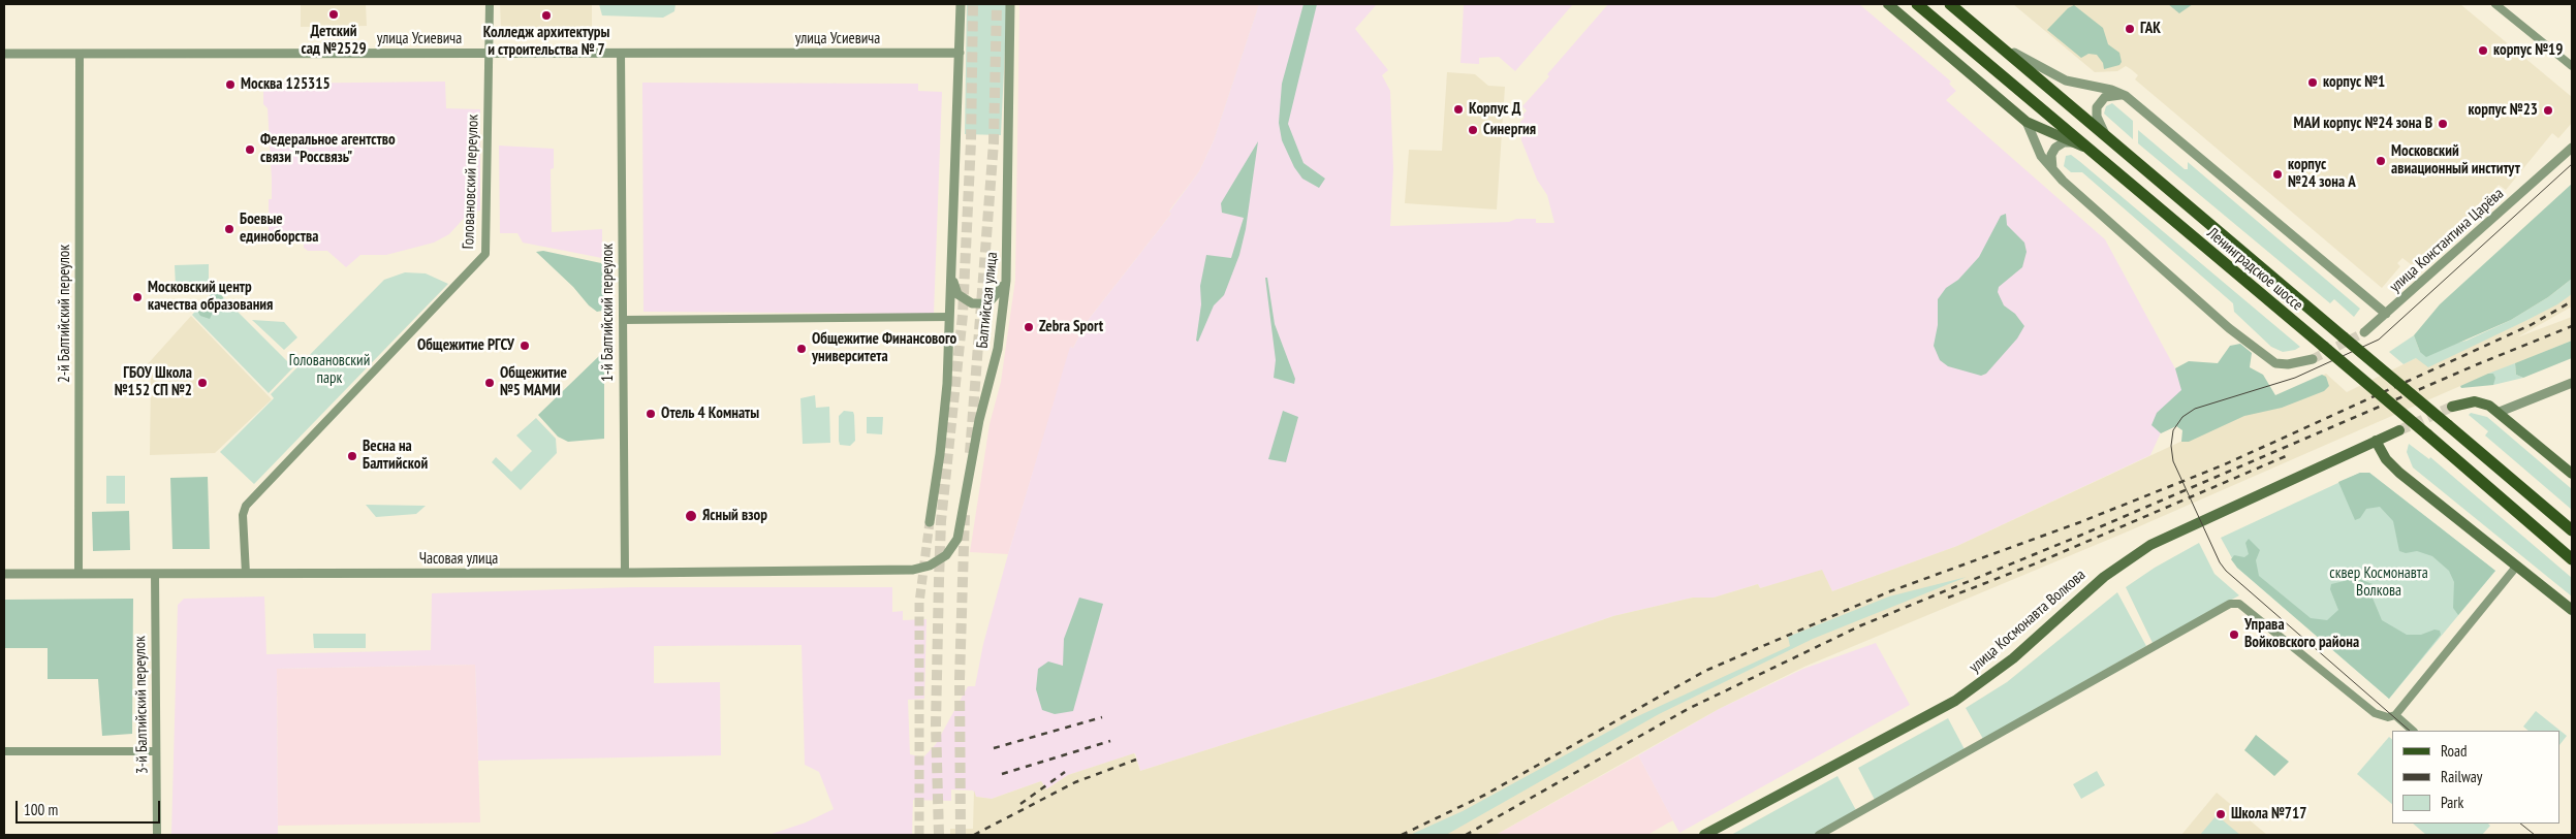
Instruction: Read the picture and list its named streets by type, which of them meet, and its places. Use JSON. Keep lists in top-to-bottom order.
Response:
{
  "streets": {
    "main road": ["Ленинградское шоссе", "улица Космонавта Волкова"],
    "street": [
      "улица Усиевича",
      "Головановский переулок",
      "улица Константина Царёва",
      "Балтийская улица",
      "1-й Балтийский переулок",
      "2-й Балтийский переулок",
      "Часовая улица",
      "3-й Балтийский переулок"
    ]
  },
  "crossings": [
    ["улица Усиевича", "Головановский переулок"],
    ["улица Усиевича", "1-й Балтийский переулок"],
    ["улица Усиевича", "2-й Балтийский переулок"],
    ["Головановский переулок", "Часовая улица"],
    ["Балтийская улица", "Часовая улица"],
    ["1-й Балтийский переулок", "Часовая улица"],
    ["2-й Балтийский переулок", "Часовая улица"],
    ["Часовая улица", "3-й Балтийский переулок"]
  ],
  "parks": ["Головановский парк", "сквер Космонавта Волкова"],
  "places": [
    "Детский сад №2529",
    "Колледж архитектуры и строительства № 7",
    "ГАК",
    "корпус №19",
    "корпус №1",
    "Москва 125315",
    "Корпус Д",
    "корпус №23",
    "МАИ корпус №24 зона В",
    "Синергия",
    "Федеральное агентство связи \"Россвязь\"",
    "Московский авиационный институт",
    "корпус №24 зона А",
    "Боевые единоборства",
    "Московский центр качества образования",
    "Zebra Sport",
    "Общежитие РГСУ",
    "Общежитие Финансового университета",
    "ГБОУ Школа №152 СП №2",
    "Общежитие №5 МАМИ",
    "Отель 4 Комнаты",
    "Весна на Балтийской",
    "Ясный взор",
    "Управа Войковского района",
    "Школа №717"
  ],
  "legend": ["Road", "Railway", "Park"],
  "scale_bar": "100 m"
}
